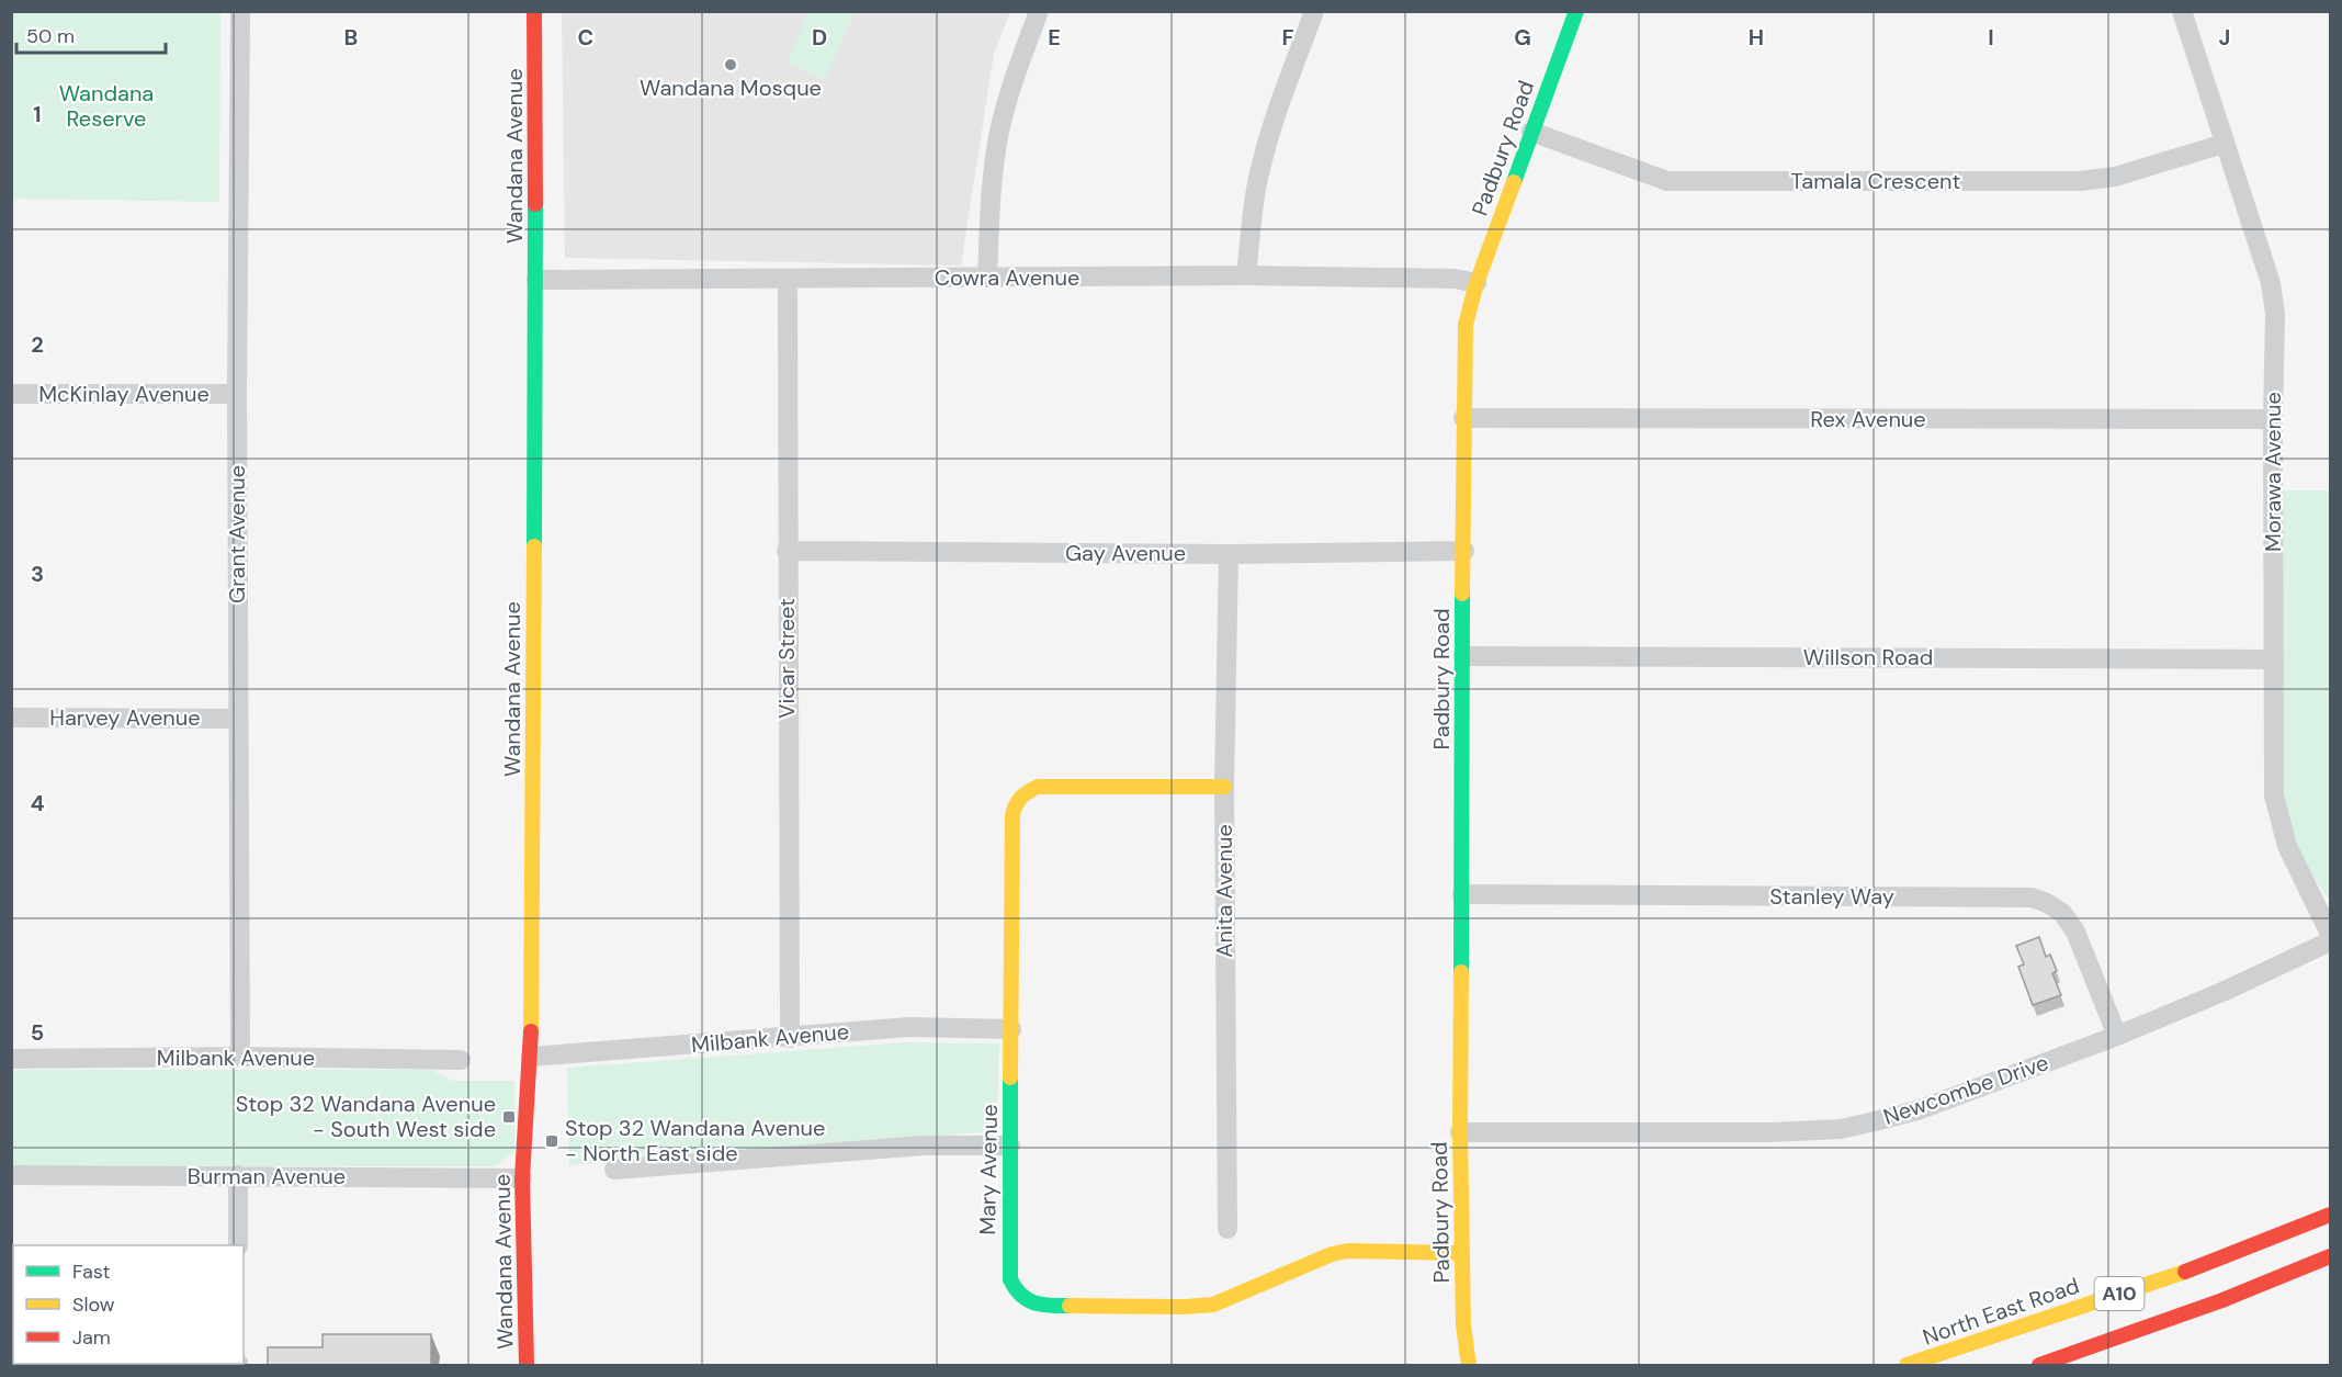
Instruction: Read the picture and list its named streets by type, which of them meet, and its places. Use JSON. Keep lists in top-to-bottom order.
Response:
{
  "streets": {
    "main road": [
      "Padbury Road",
      "Wandana Avenue",
      "Mary Avenue",
      "A10",
      "North East Road"
    ],
    "street": [
      "Tamala Crescent",
      "Cowra Avenue",
      "McKinlay Avenue",
      "Rex Avenue",
      "Morawa Avenue",
      "Grant Avenue",
      "Gay Avenue",
      "Willson Road",
      "Vicar Street",
      "Harvey Avenue",
      "Anita Avenue",
      "Stanley Way",
      "Milbank Avenue",
      "Newcombe Drive",
      "Burman Avenue"
    ]
  },
  "crossings": [
    ["Padbury Road", "Tamala Crescent"],
    ["Padbury Road", "Cowra Avenue"],
    ["Padbury Road", "Rex Avenue"],
    ["Padbury Road", "Gay Avenue"],
    ["Padbury Road", "Willson Road"],
    ["Padbury Road", "Stanley Way"],
    ["Padbury Road", "Newcombe Drive"],
    ["Padbury Road", "Mary Avenue"],
    ["Wandana Avenue", "Cowra Avenue"],
    ["Wandana Avenue", "Milbank Avenue"],
    ["Wandana Avenue", "Burman Avenue"],
    ["Tamala Crescent", "Morawa Avenue"],
    ["Cowra Avenue", "Vicar Street"],
    ["McKinlay Avenue", "Grant Avenue"],
    ["Rex Avenue", "Morawa Avenue"],
    ["Morawa Avenue", "Willson Road"],
    ["Grant Avenue", "Harvey Avenue"],
    ["Grant Avenue", "Milbank Avenue"],
    ["Gay Avenue", "Vicar Street"],
    ["Gay Avenue", "Anita Avenue"],
    ["Vicar Street", "Milbank Avenue"],
    ["Anita Avenue", "Mary Avenue"],
    ["Stanley Way", "Newcombe Drive"],
    ["Milbank Avenue", "Mary Avenue"]
  ],
  "parks": ["Wandana Reserve"],
  "places": {
    "other": ["Wandana Mosque"],
    "transit": ["Stop 32 Wandana Avenue - South West side", "Stop 32 Wandana Avenue - North East side"]
  },
  "legend": ["Fast", "Slow", "Jam"],
  "scale_bar": "50 m",
  "grid": {
    "columns": [
      "B",
      "C",
      "D",
      "E",
      "F",
      "G",
      "H",
      "I",
      "J"
    ],
    "rows": [
      "1",
      "2",
      "3",
      "4",
      "5"
    ]
  }
}
